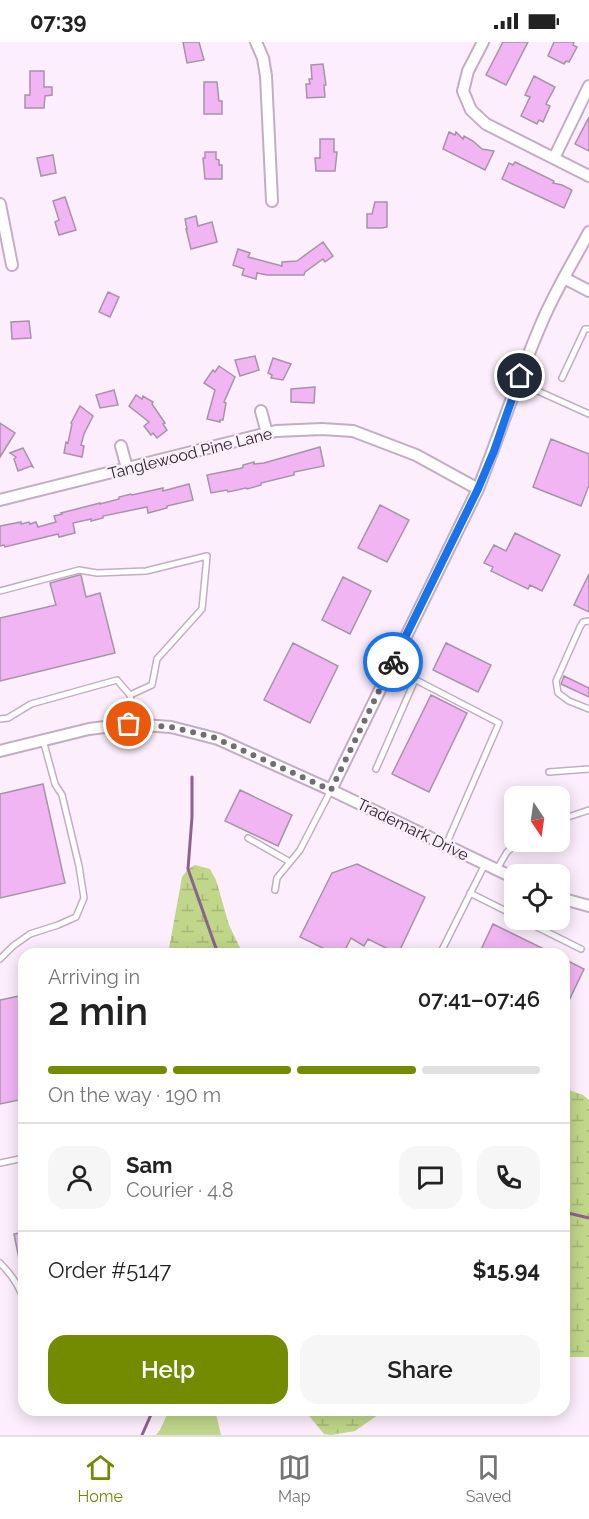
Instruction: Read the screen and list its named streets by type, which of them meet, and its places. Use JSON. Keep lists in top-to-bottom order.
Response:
{
  "streets": {
    "street": ["Tanglewood Pine Lane", "Trademark Drive"]
  },
  "north": "bottom",
  "page": {
    "status": "07:39",
    "heading": ["2 min", "Arriving in", "07:41–07:46"],
    "panel": [
      "Sam",
      "Courier · 4.8",
      "Order #5147",
      "$15.94"
    ],
    "bar": "On the way · 190 m",
    "buttons": ["Help", "Share"],
    "tabs": ["Home", "Map", "Saved"]
  }
}
